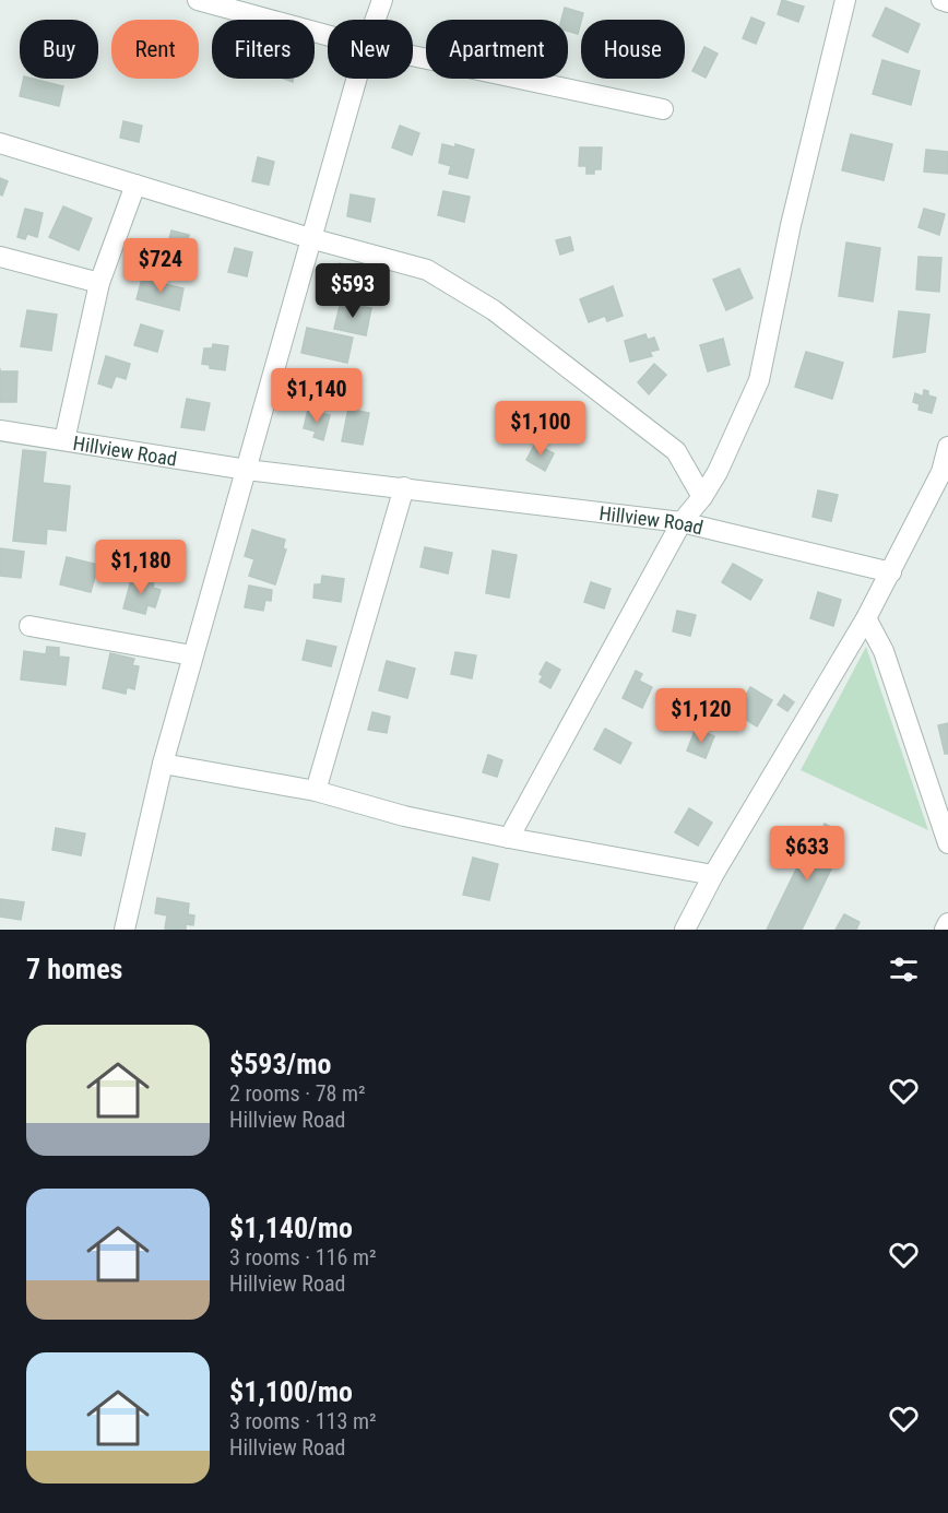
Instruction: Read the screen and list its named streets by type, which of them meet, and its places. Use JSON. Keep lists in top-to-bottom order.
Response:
{
  "streets": {
    "street": ["Hillview Road"]
  },
  "page": {
    "chip": [
      "Buy",
      "Rent",
      "Filters",
      "New",
      "Apartment",
      "House"
    ],
    "price": [
      "$724",
      "$593",
      "$1,140",
      "$1,100",
      "$1,180",
      "$1,120",
      "$633"
    ],
    "heading": "7 homes",
    "list": [
      {
        "name": "$593/mo",
        "note": "2 rooms · 78 m² · Hillview Road"
      },
      {
        "name": "$1,140/mo",
        "note": "3 rooms · 116 m² · Hillview Road"
      },
      {
        "name": "$1,100/mo",
        "note": "3 rooms · 113 m² · Hillview Road"
      }
    ]
  }
}
